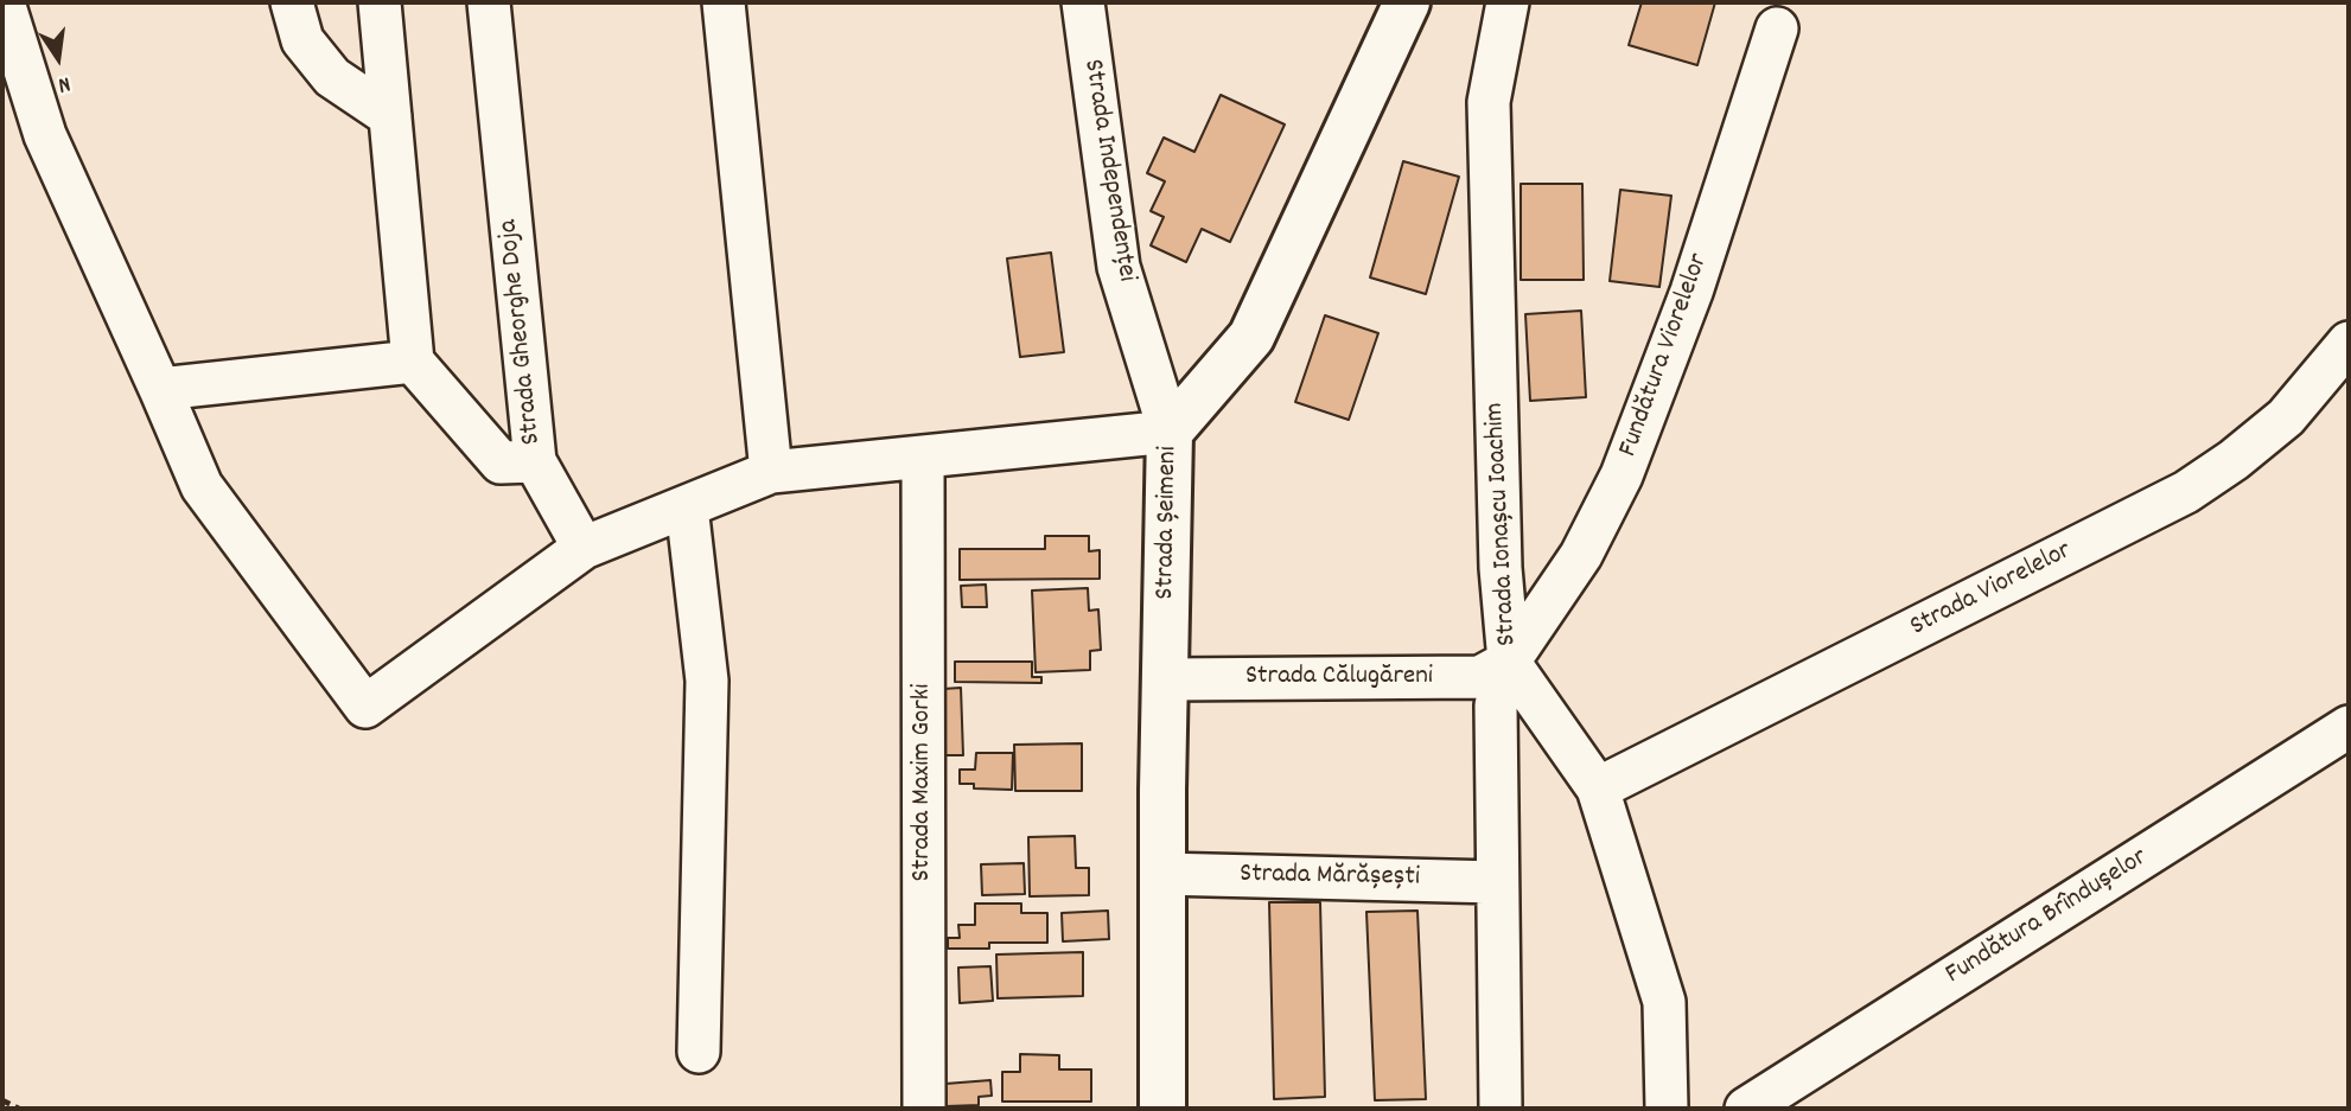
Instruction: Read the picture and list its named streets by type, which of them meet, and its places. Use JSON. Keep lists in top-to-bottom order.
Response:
{
  "streets": {
    "main road": ["Strada Șeimeni"],
    "street": [
      "Strada Independenței",
      "Strada Gheorghe Doja",
      "Fundătura Viorelelor",
      "Strada Ionașcu Ioachim",
      "Strada Viorelelor",
      "Strada Călugăreni",
      "Strada Maxim Gorki",
      "Strada Mărășești",
      "Fundătura Brîndușelor"
    ]
  },
  "crossings": [
    ["Strada Independenței", "Strada Șeimeni"],
    ["Fundătura Viorelelor", "Strada Ionașcu Ioachim"],
    ["Fundătura Viorelelor", "Strada Călugăreni"],
    ["Strada Șeimeni", "Strada Călugăreni"],
    ["Strada Șeimeni", "Strada Mărășești"],
    ["Strada Ionașcu Ioachim", "Strada Viorelelor"],
    ["Strada Ionașcu Ioachim", "Strada Călugăreni"]
  ],
  "north": "bottom"
}
